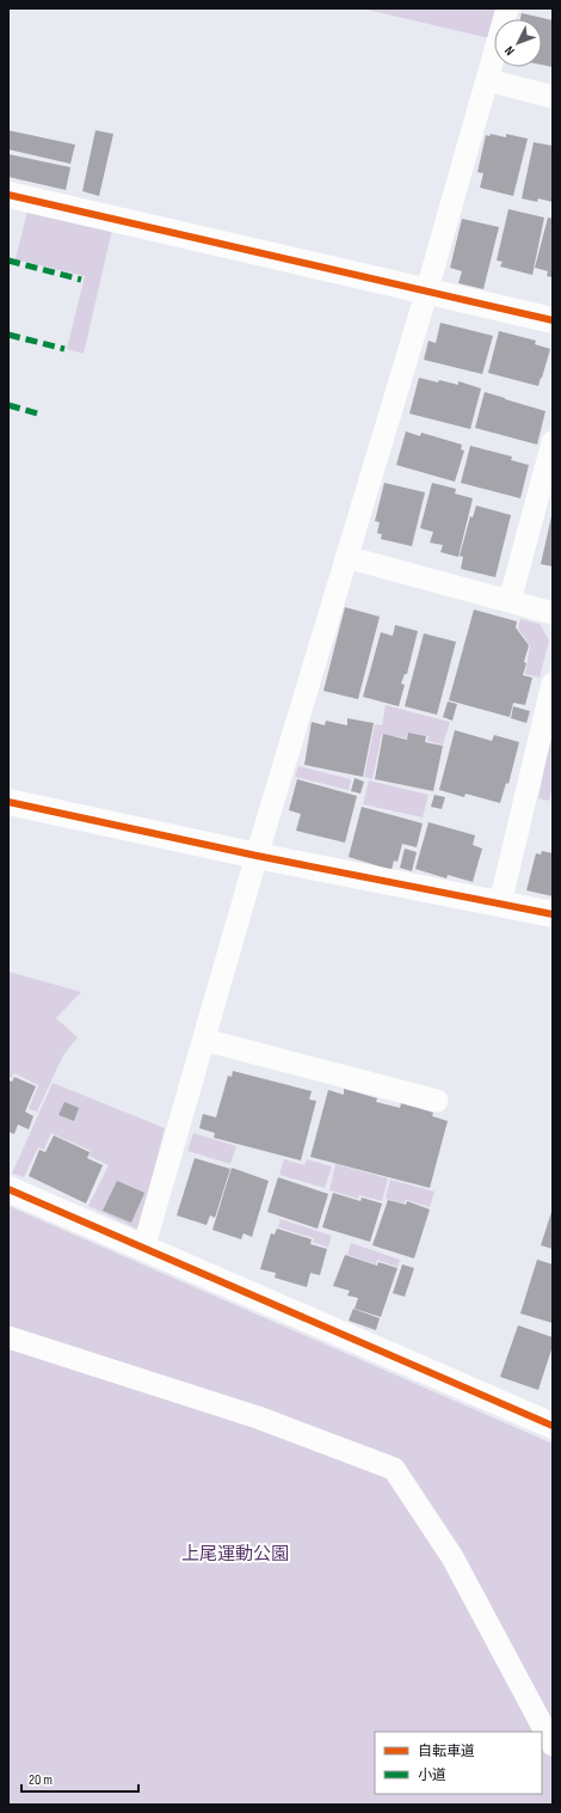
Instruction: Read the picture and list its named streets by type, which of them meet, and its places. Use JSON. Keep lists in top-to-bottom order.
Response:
{
  "parks": ["上尾運動公園"],
  "legend": ["自転車道", "小道"],
  "scale_bar": "20 m",
  "north": "bottom left"
}
